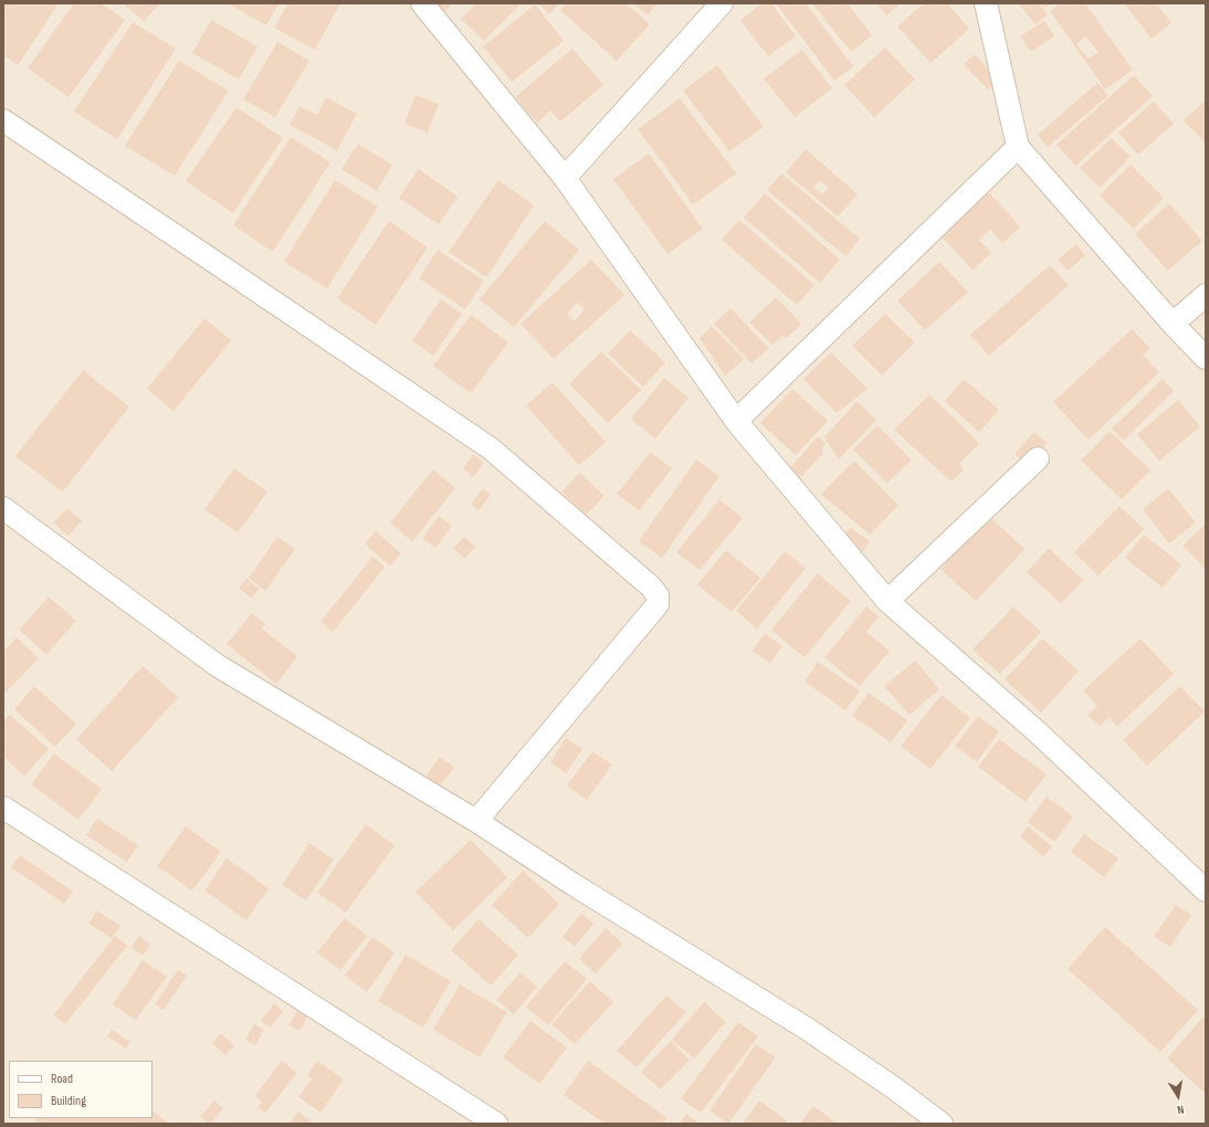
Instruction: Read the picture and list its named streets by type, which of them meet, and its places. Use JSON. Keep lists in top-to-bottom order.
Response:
{
  "legend": ["Road", "Building"],
  "north": "bottom"
}
